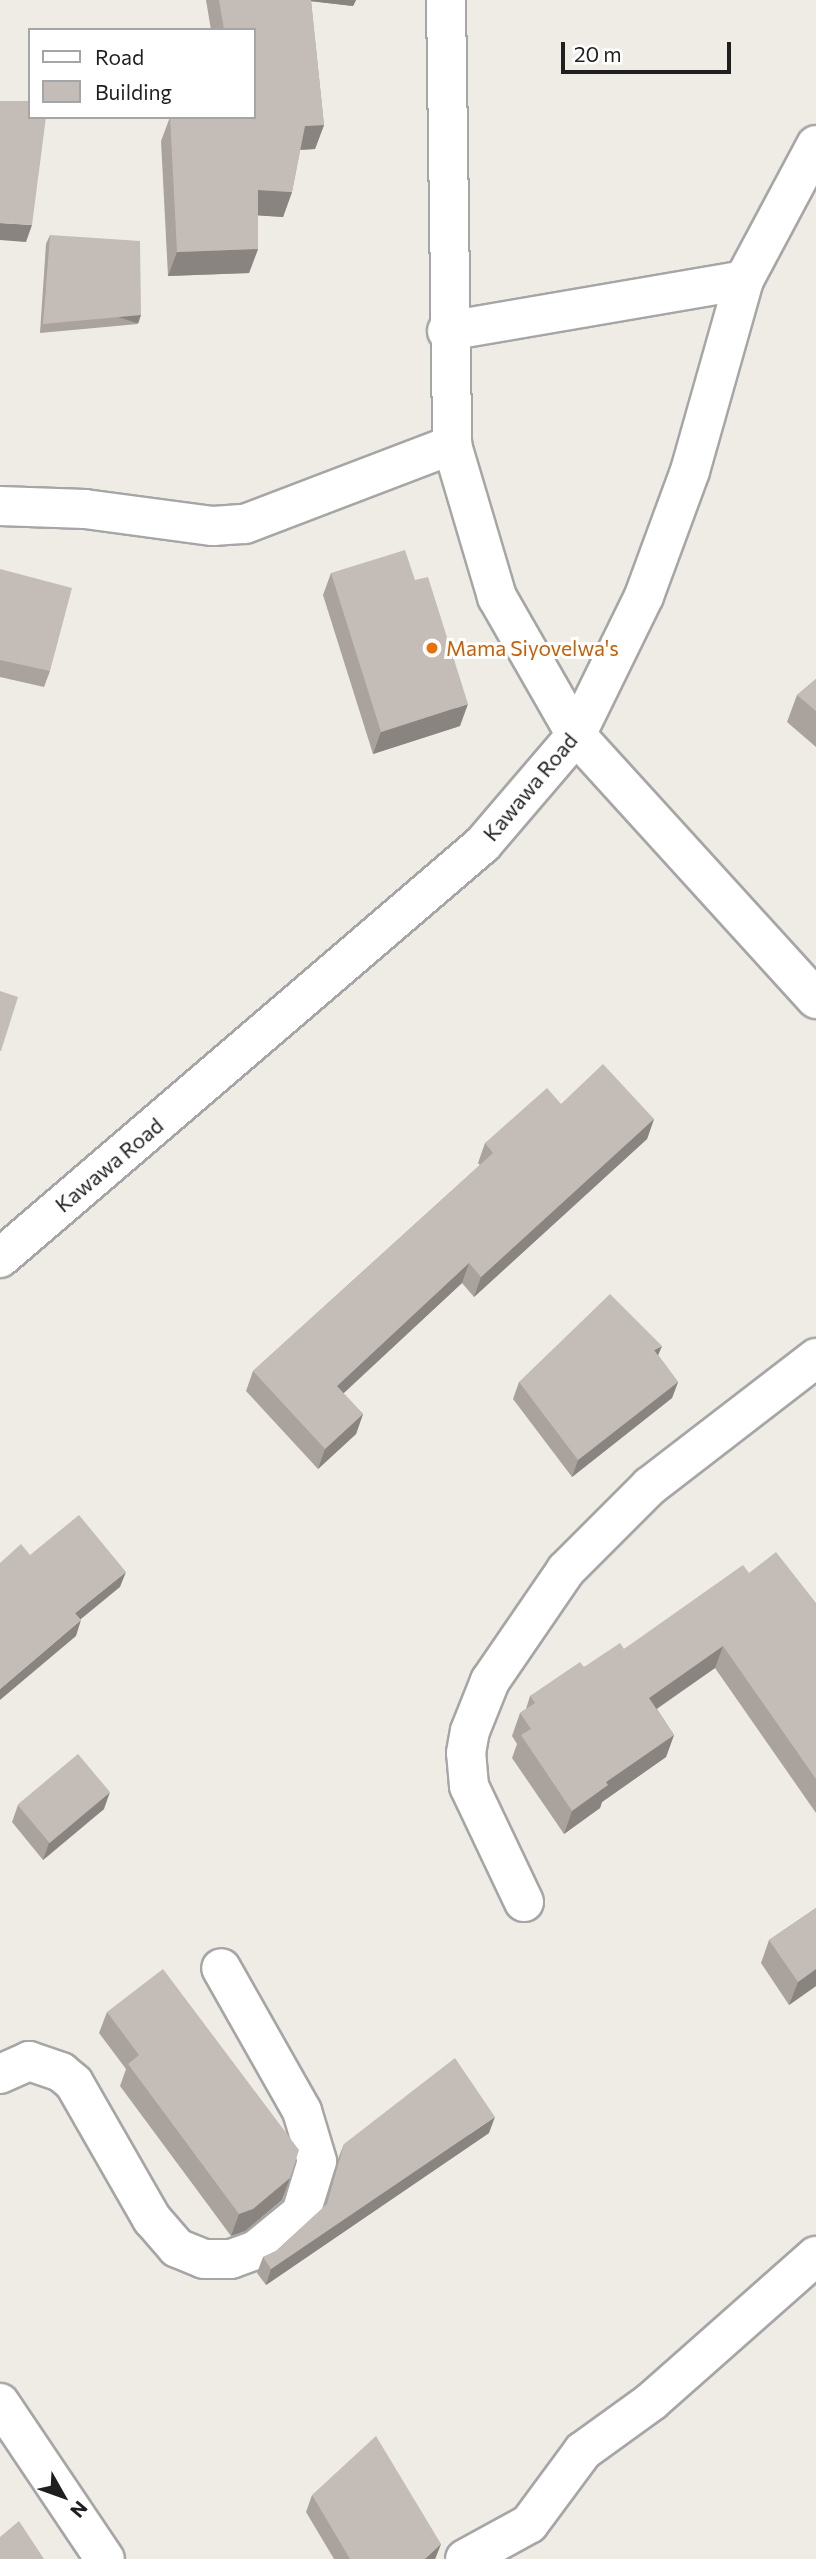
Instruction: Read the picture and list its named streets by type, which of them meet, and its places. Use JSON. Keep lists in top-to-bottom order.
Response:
{
  "streets": {
    "street": ["Kawawa Road"]
  },
  "places": ["Mama Siyovelwa's"],
  "legend": ["Road", "Building"],
  "scale_bar": "20 m",
  "north": "bottom right"
}
